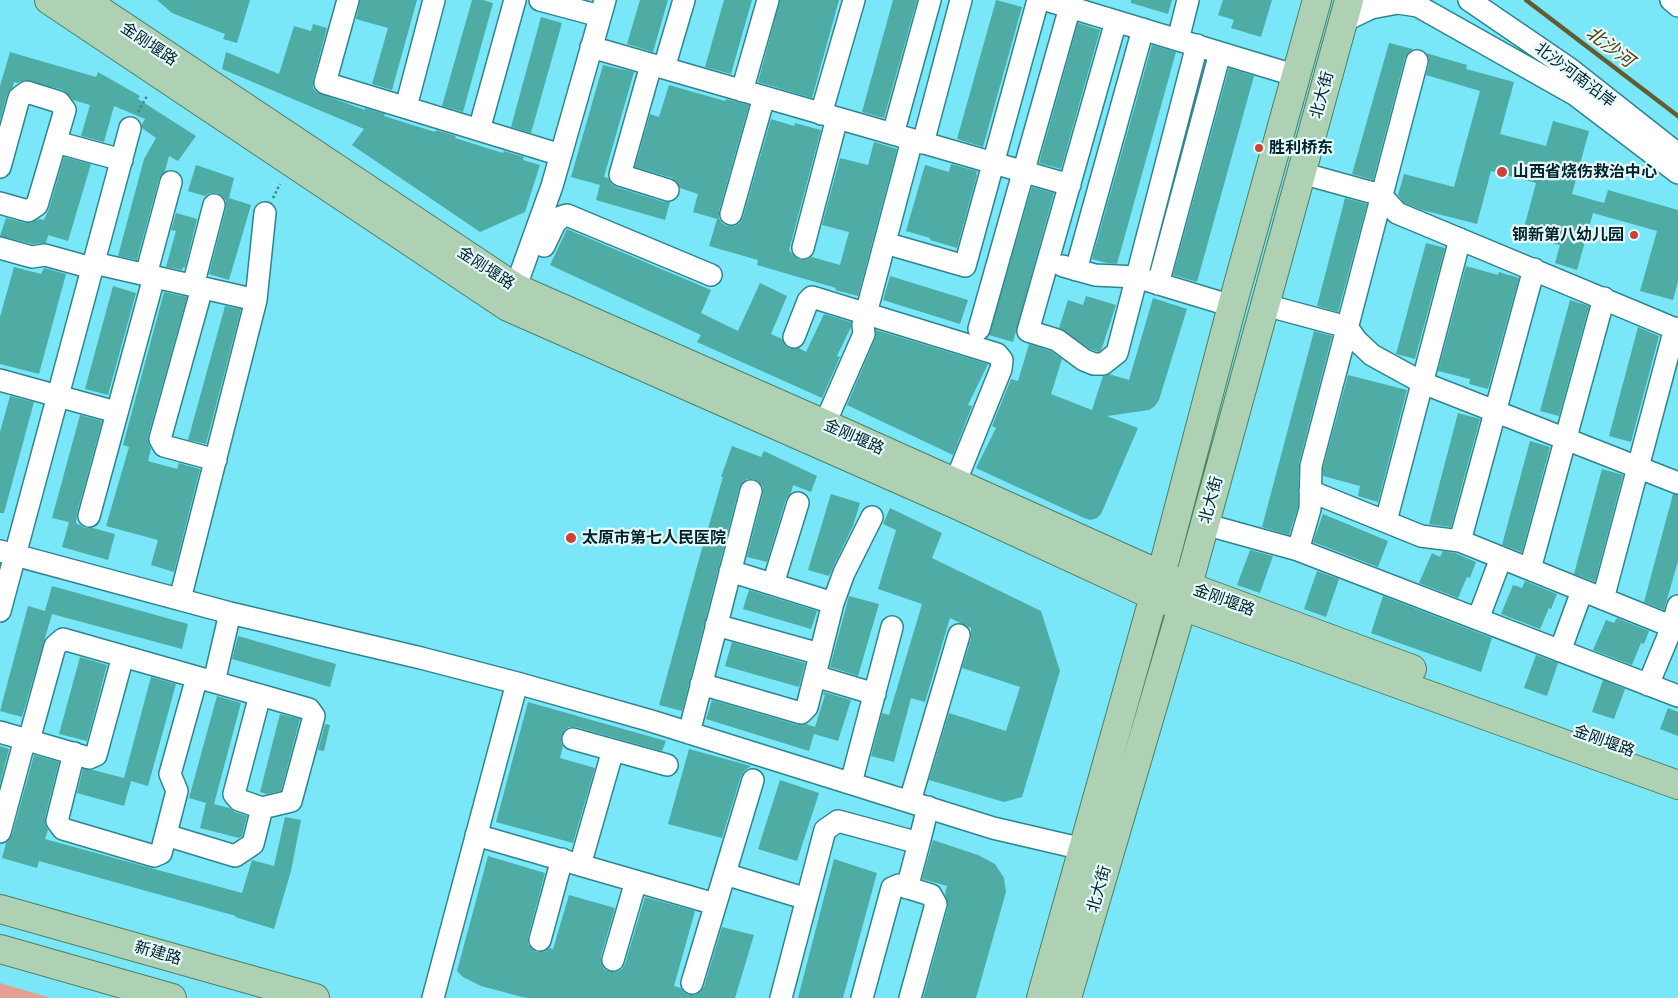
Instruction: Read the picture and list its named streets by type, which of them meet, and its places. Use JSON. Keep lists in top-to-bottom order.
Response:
{
  "streets": {
    "main road": ["金刚堰路", "北大街", "新建路"],
    "street": ["北沙河南沿岸"]
  },
  "crossings": [
    ["金刚堰路", "北大街"]
  ],
  "water": ["北沙河"],
  "places": [
    "胜利桥东",
    "山西省烧伤救治中心",
    "钢新第八幼儿园",
    "太原市第七人民医院"
  ]
}
